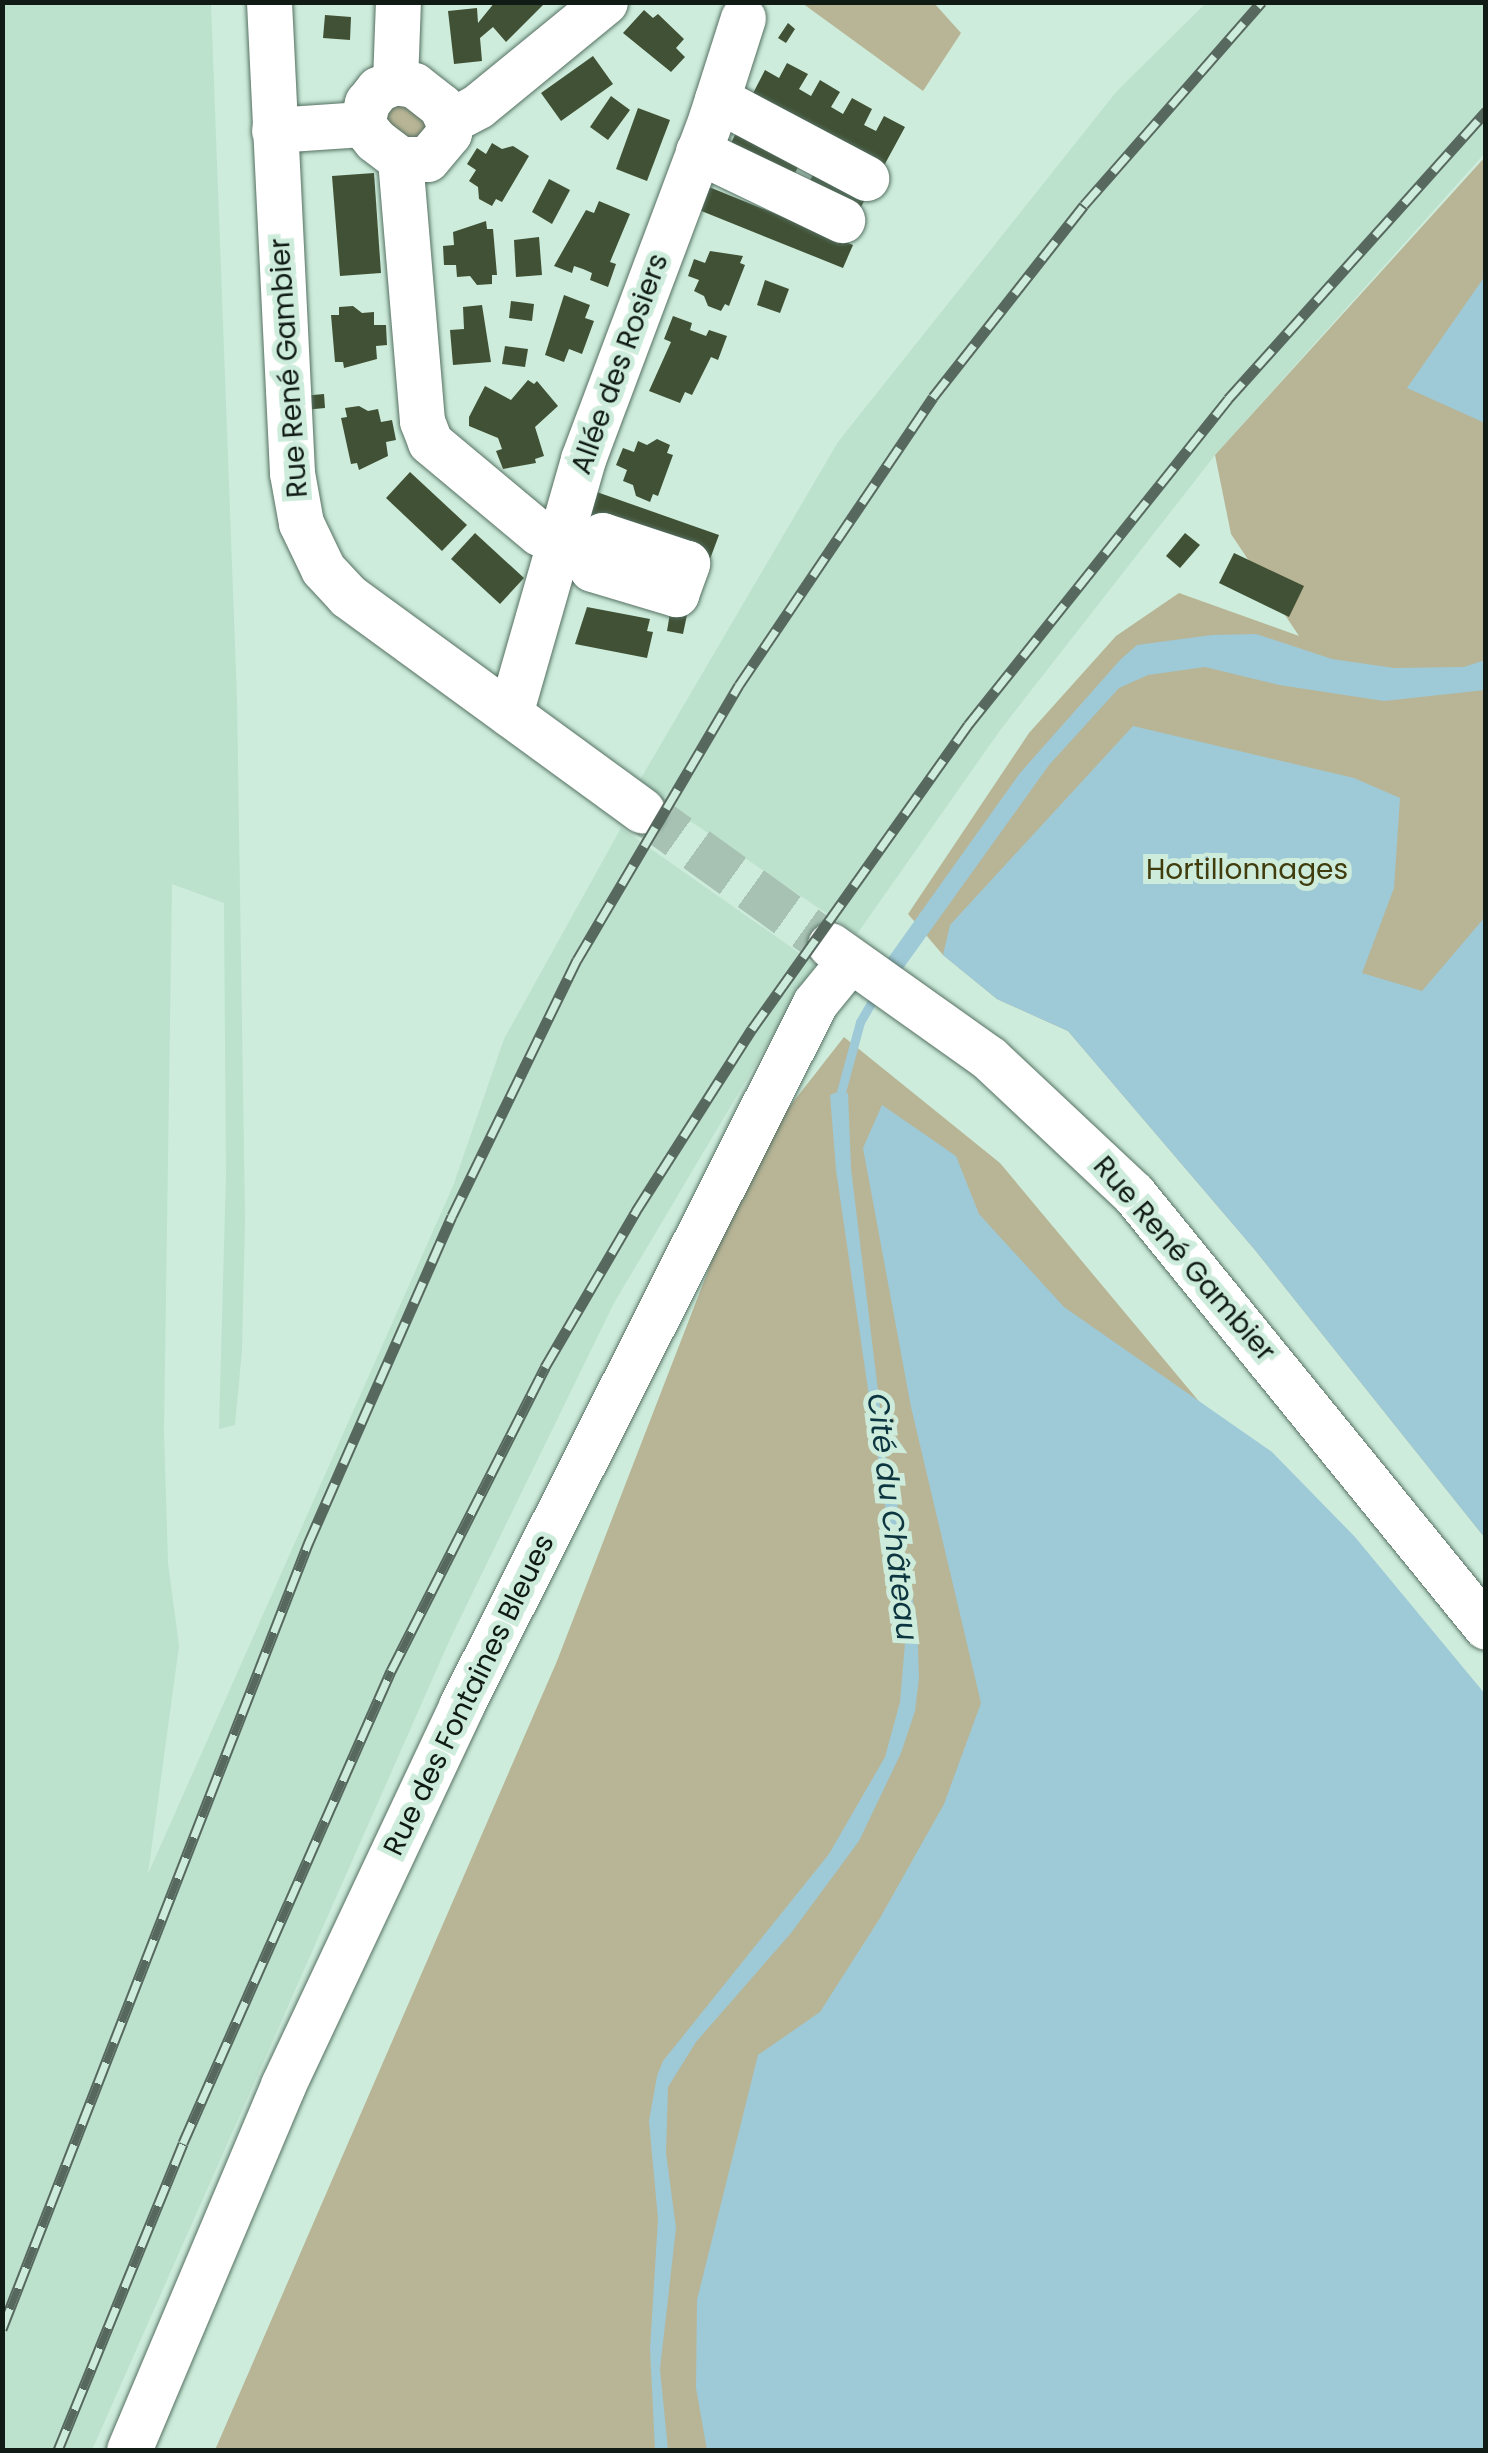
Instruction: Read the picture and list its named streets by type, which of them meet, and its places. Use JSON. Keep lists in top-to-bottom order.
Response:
{
  "streets": {
    "street": ["Allée des Rosiers", "Rue René Gambier", "Rue des Fontaines Bleues"]
  },
  "crossings": [
    ["Allée des Rosiers", "Rue René Gambier"],
    ["Rue René Gambier", "Rue des Fontaines Bleues"]
  ],
  "water": ["Cité du Château"],
  "parks": ["Hortillonnages"]
}
